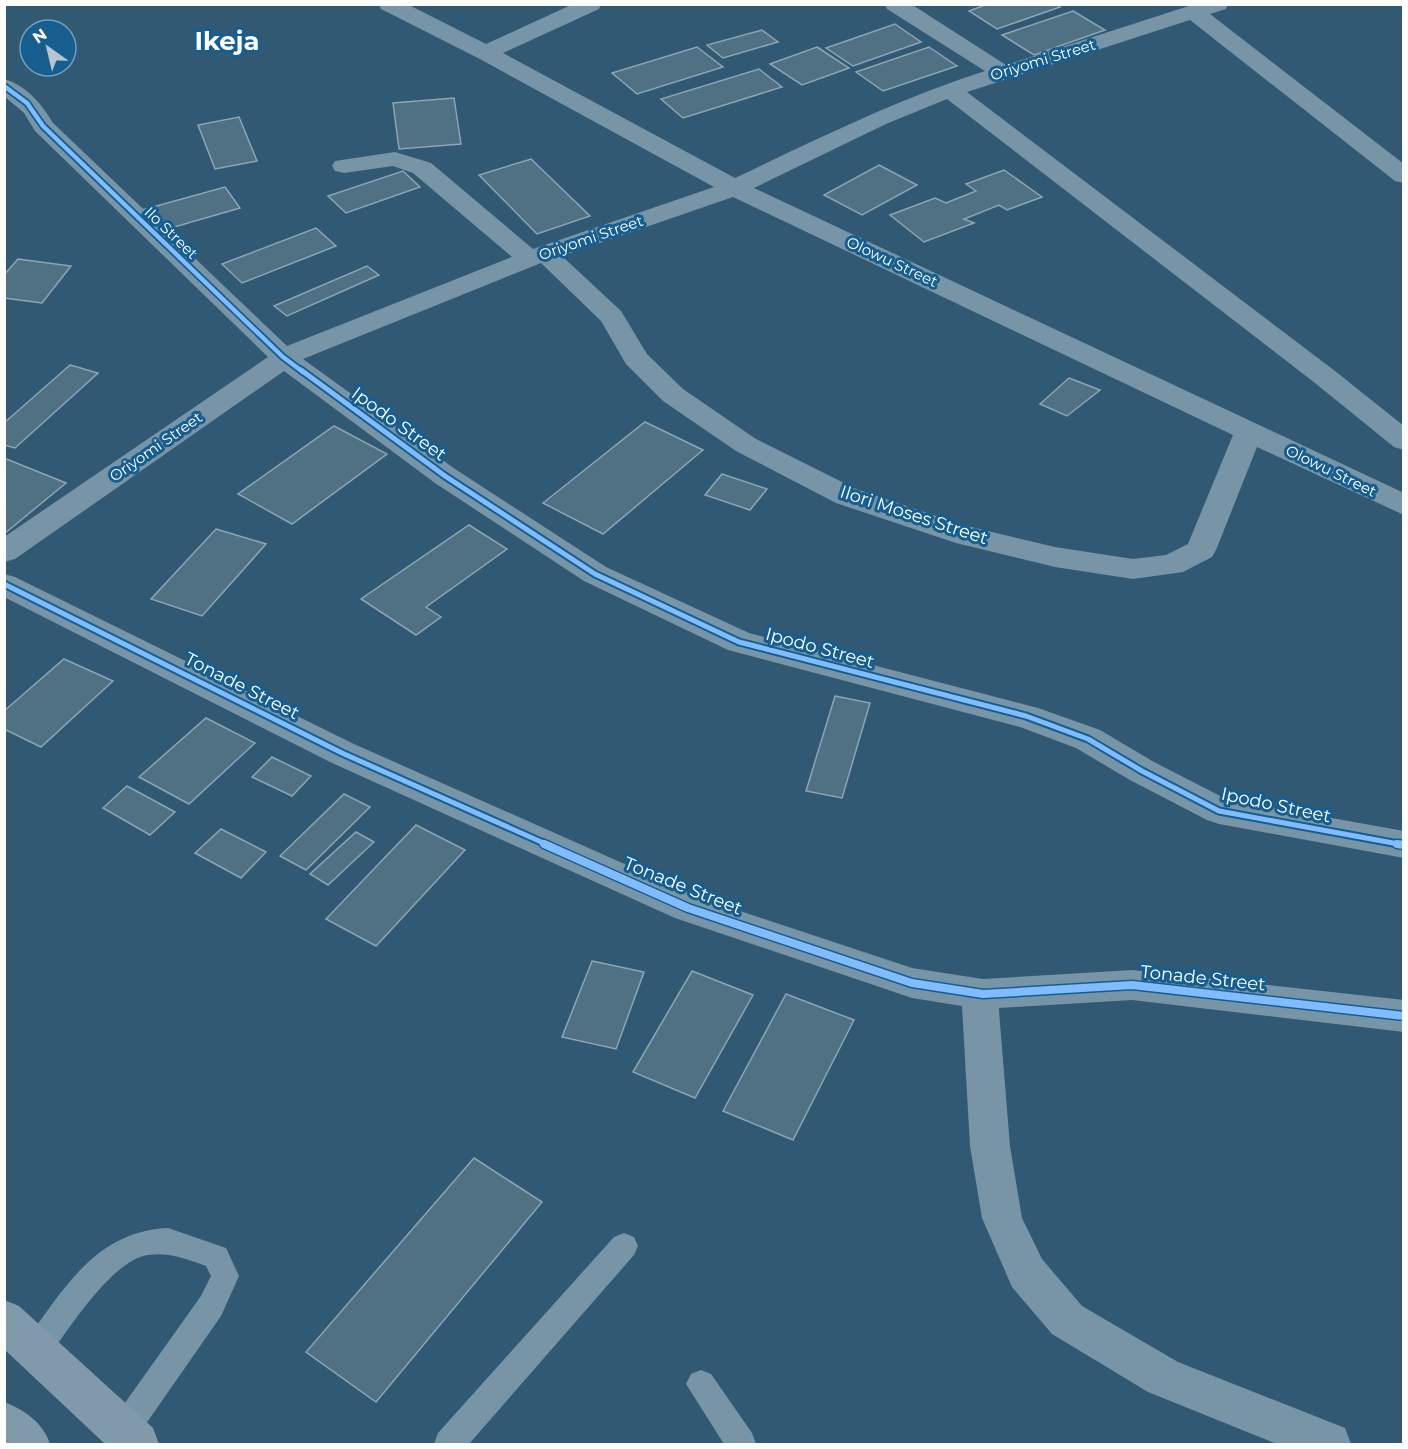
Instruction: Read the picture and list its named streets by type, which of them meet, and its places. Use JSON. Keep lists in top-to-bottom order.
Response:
{
  "streets": {
    "street": [
      "Oriyomi Street",
      "Ilo Street",
      "Olowu Street",
      "Ipodo Street",
      "Ilori Moses Street",
      "Tonade Street"
    ]
  },
  "crossings": [
    ["Oriyomi Street", "Ilo Street"],
    ["Oriyomi Street", "Olowu Street"],
    ["Oriyomi Street", "Ipodo Street"],
    ["Oriyomi Street", "Ilori Moses Street"],
    ["Ilo Street", "Ipodo Street"],
    ["Olowu Street", "Ilori Moses Street"]
  ],
  "districts": ["Ikeja"],
  "north": "top left"
}
